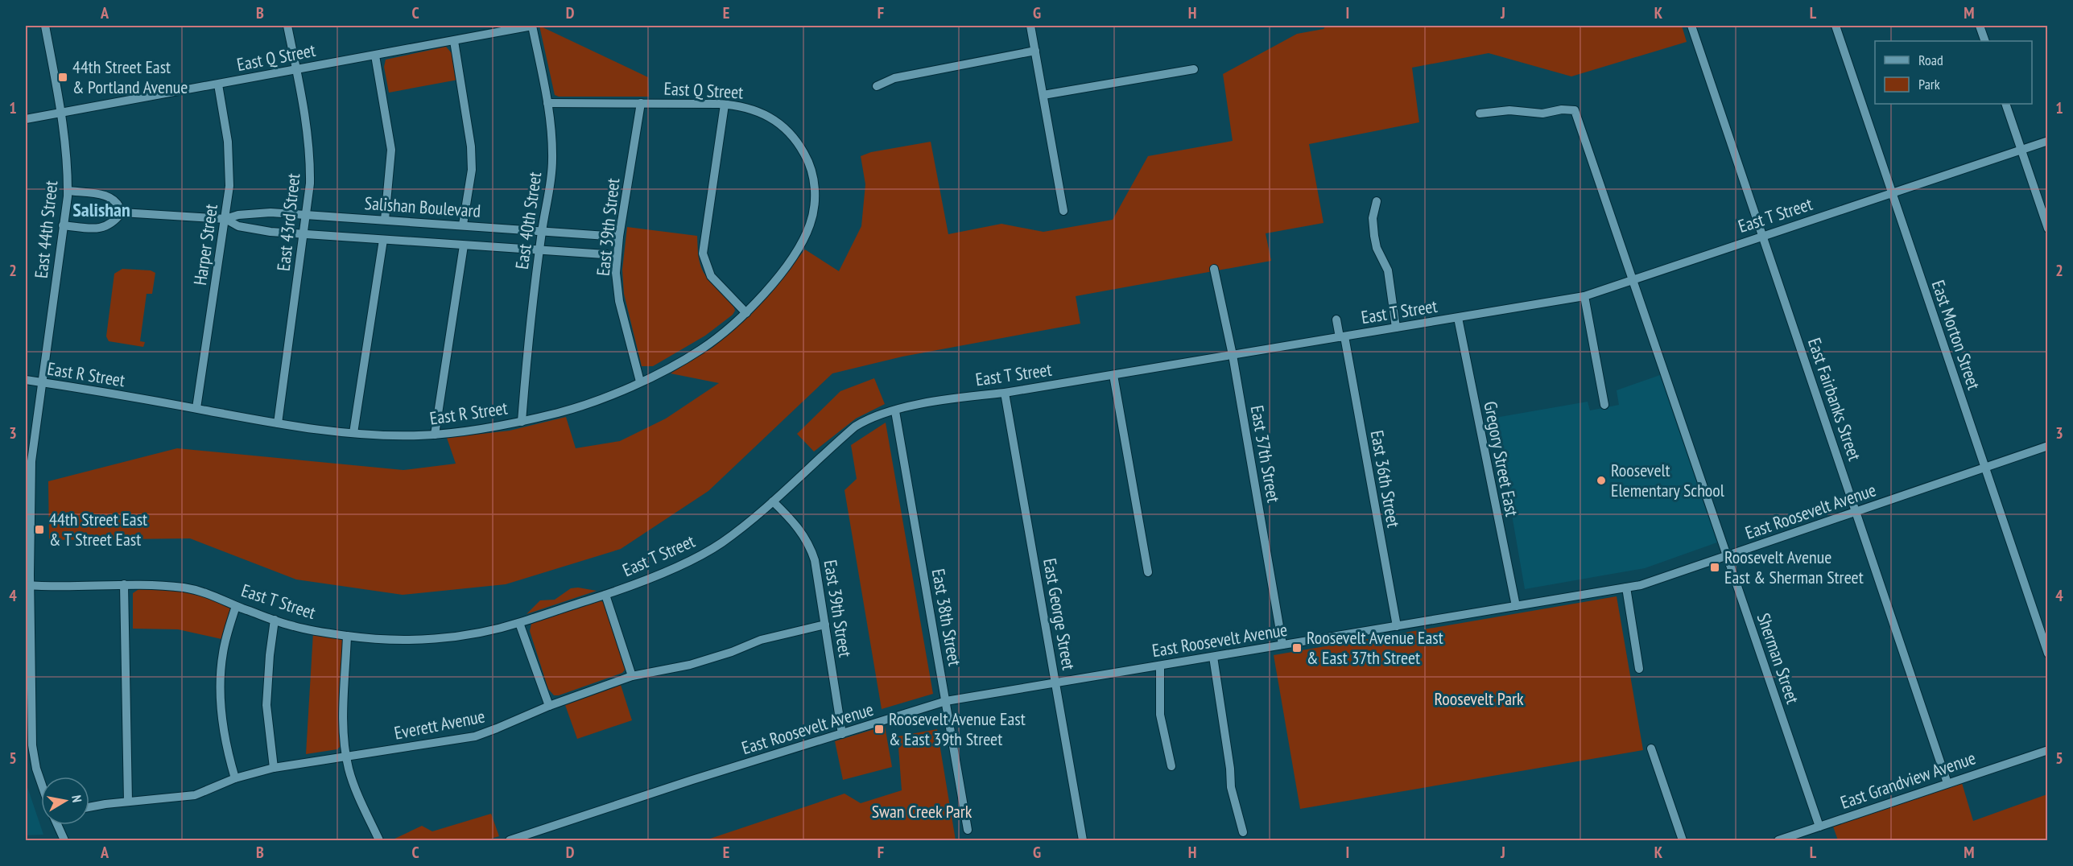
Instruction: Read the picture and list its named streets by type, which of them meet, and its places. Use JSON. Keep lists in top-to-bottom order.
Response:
{
  "streets": {
    "street": [
      "East Q Street",
      "Salishan Boulevard",
      "East T Street",
      "East 40th Street",
      "East 43rd Street",
      "East 39th Street",
      "East 44th Street",
      "Harper Street",
      "East Morton Street",
      "East R Street",
      "East Fairbanks Street",
      "East 37th Street",
      "Gregory Street East",
      "East 36th Street",
      "East Roosevelt Avenue",
      "East George Street",
      "East 38th Street",
      "Sherman Street",
      "Everett Avenue",
      "East Grandview Avenue"
    ]
  },
  "crossings": [
    ["East Q Street", "East 40th Street"],
    ["East Q Street", "East 43rd Street"],
    ["East Q Street", "East 39th Street"],
    ["East Q Street", "East 44th Street"],
    ["East Q Street", "Harper Street"],
    ["East Q Street", "East R Street"],
    ["Salishan Boulevard", "East 40th Street"],
    ["Salishan Boulevard", "East 43rd Street"],
    ["Salishan Boulevard", "East 39th Street"],
    ["Salishan Boulevard", "Harper Street"],
    ["East T Street", "East 39th Street"],
    ["East T Street", "East 44th Street"],
    ["East T Street", "East Morton Street"],
    ["East T Street", "East Fairbanks Street"],
    ["East T Street", "East 37th Street"],
    ["East T Street", "Gregory Street East"],
    ["East T Street", "East 36th Street"],
    ["East T Street", "East George Street"],
    ["East T Street", "East 38th Street"],
    ["East T Street", "Sherman Street"],
    ["East 40th Street", "East R Street"],
    ["East 43rd Street", "East R Street"],
    ["East 39th Street", "East R Street"],
    ["East 39th Street", "East Roosevelt Avenue"],
    ["East 39th Street", "Everett Avenue"],
    ["East 44th Street", "East R Street"],
    ["Harper Street", "East R Street"],
    ["East Morton Street", "East Roosevelt Avenue"],
    ["East Fairbanks Street", "East Roosevelt Avenue"],
    ["East Fairbanks Street", "East Grandview Avenue"],
    ["East 37th Street", "East Roosevelt Avenue"],
    ["Gregory Street East", "East Roosevelt Avenue"],
    ["East 36th Street", "East Roosevelt Avenue"],
    ["East Roosevelt Avenue", "East George Street"],
    ["East Roosevelt Avenue", "East 38th Street"],
    ["East Roosevelt Avenue", "Sherman Street"],
    ["Sherman Street", "East Grandview Avenue"]
  ],
  "districts": ["Salishan"],
  "parks": ["Roosevelt Park", "Swan Creek Park"],
  "places": {
    "transit": [
      "44th Street East & Portland Avenue",
      "44th Street East & T Street East",
      "Roosevelt Avenue East & Sherman Street",
      "Roosevelt Avenue East & East 37th Street",
      "Roosevelt Avenue East & East 39th Street"
    ],
    "other": ["Roosevelt Elementary School"]
  },
  "legend": ["Road", "Park"],
  "north": "right",
  "grid": {
    "columns": [
      "A",
      "B",
      "C",
      "D",
      "E",
      "F",
      "G",
      "H",
      "I",
      "J",
      "K",
      "L",
      "M"
    ],
    "rows": [
      "1",
      "2",
      "3",
      "4",
      "5"
    ]
  }
}
